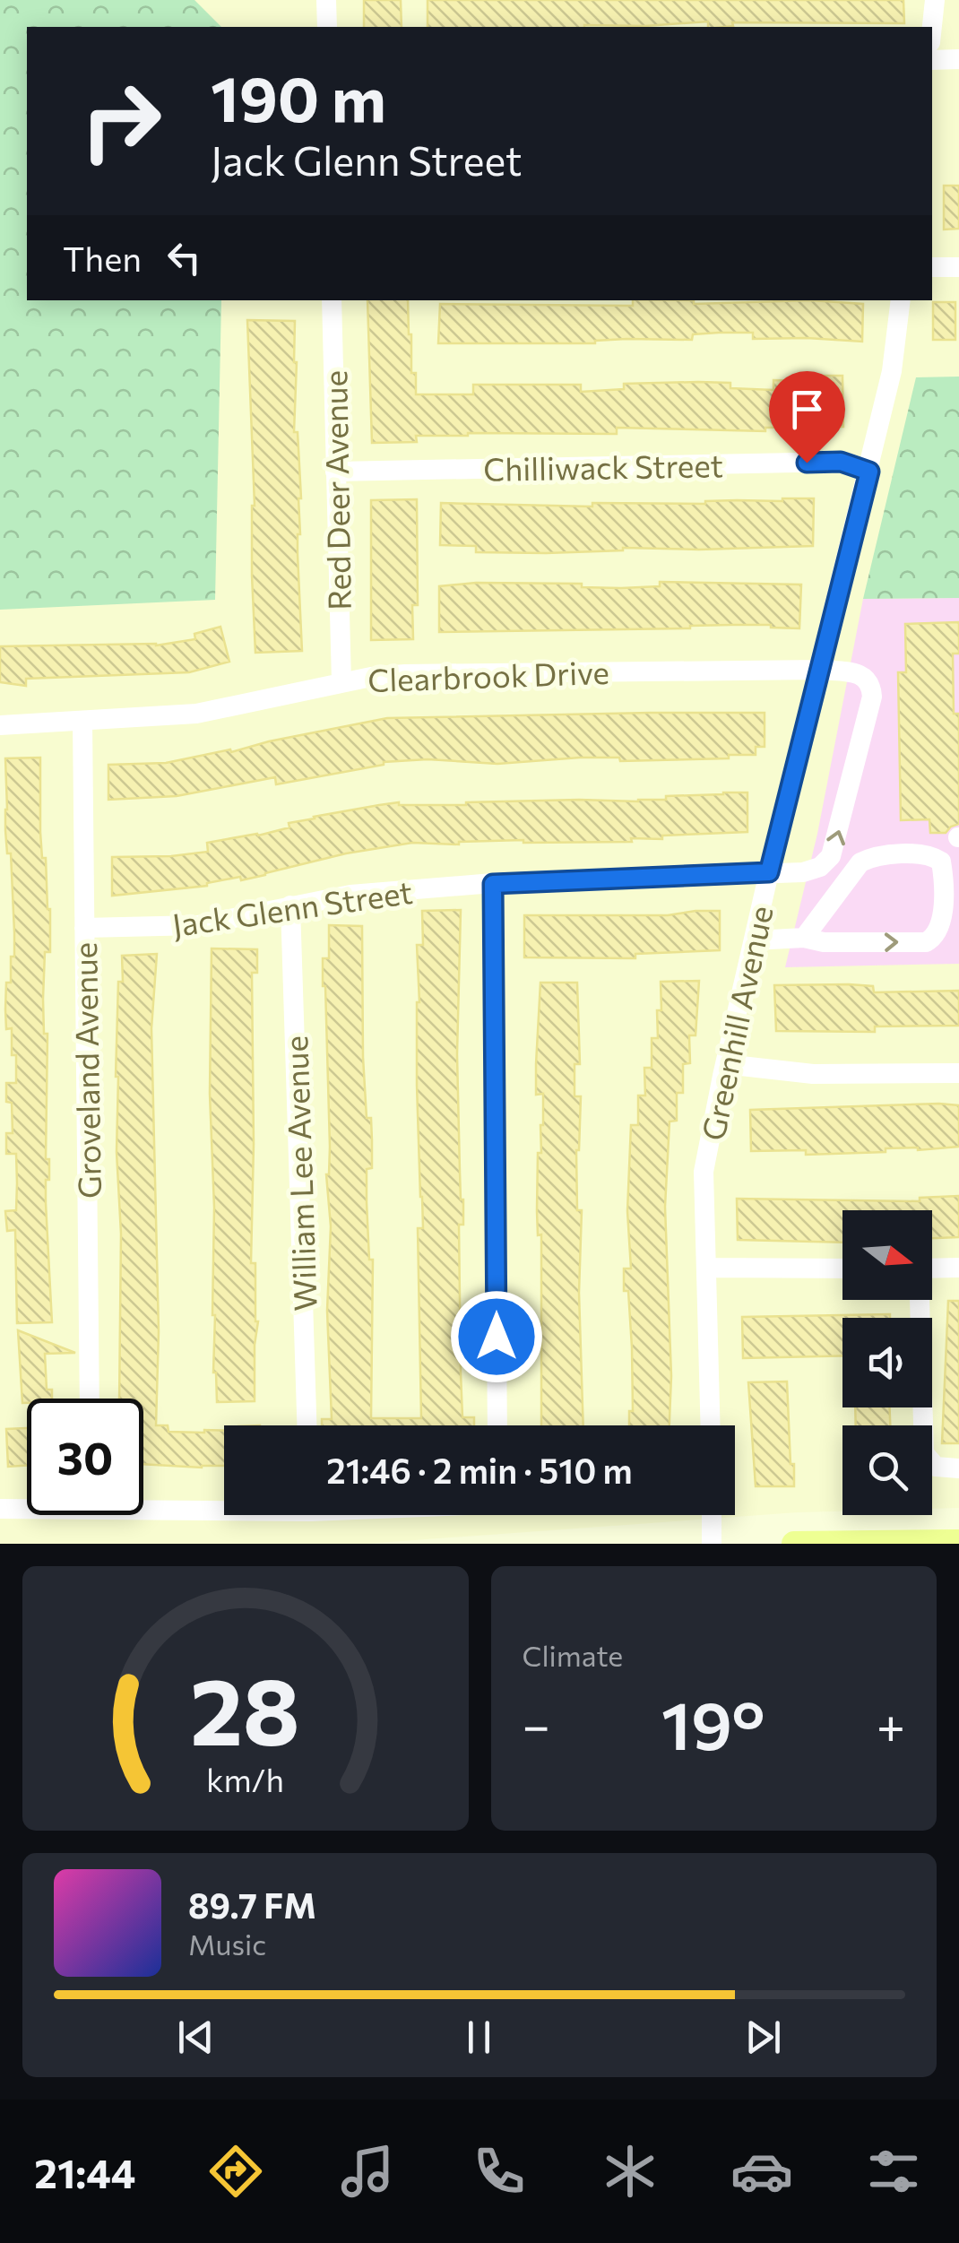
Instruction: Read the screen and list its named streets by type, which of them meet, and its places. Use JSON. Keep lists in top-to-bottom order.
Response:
{
  "streets": {
    "street": [
      "Chilliwack Street",
      "Red Deer Avenue",
      "Clearbrook Drive",
      "Jack Glenn Street",
      "Greenhill Avenue",
      "Groveland Avenue",
      "William Lee Avenue"
    ]
  },
  "crossings": [
    ["Chilliwack Street", "Red Deer Avenue"],
    ["Chilliwack Street", "Greenhill Avenue"],
    ["Red Deer Avenue", "Clearbrook Drive"],
    ["Clearbrook Drive", "Jack Glenn Street"],
    ["Clearbrook Drive", "Greenhill Avenue"],
    ["Clearbrook Drive", "Groveland Avenue"],
    ["Jack Glenn Street", "Greenhill Avenue"],
    ["Jack Glenn Street", "Groveland Avenue"],
    ["Jack Glenn Street", "William Lee Avenue"]
  ],
  "north": "right",
  "page": {
    "turn": ["190 m", "Jack Glenn Street"],
    "then": "Then",
    "limit": "30",
    "trip": "21:46 · 2 min · 510 m",
    "tile": "Climate",
    "heat": ["−", "19°", "+"],
    "song": ["89.7 FM", "Music"],
    "tabs": "21:44",
    "gauge": ["28", "km/h"]
  }
}
